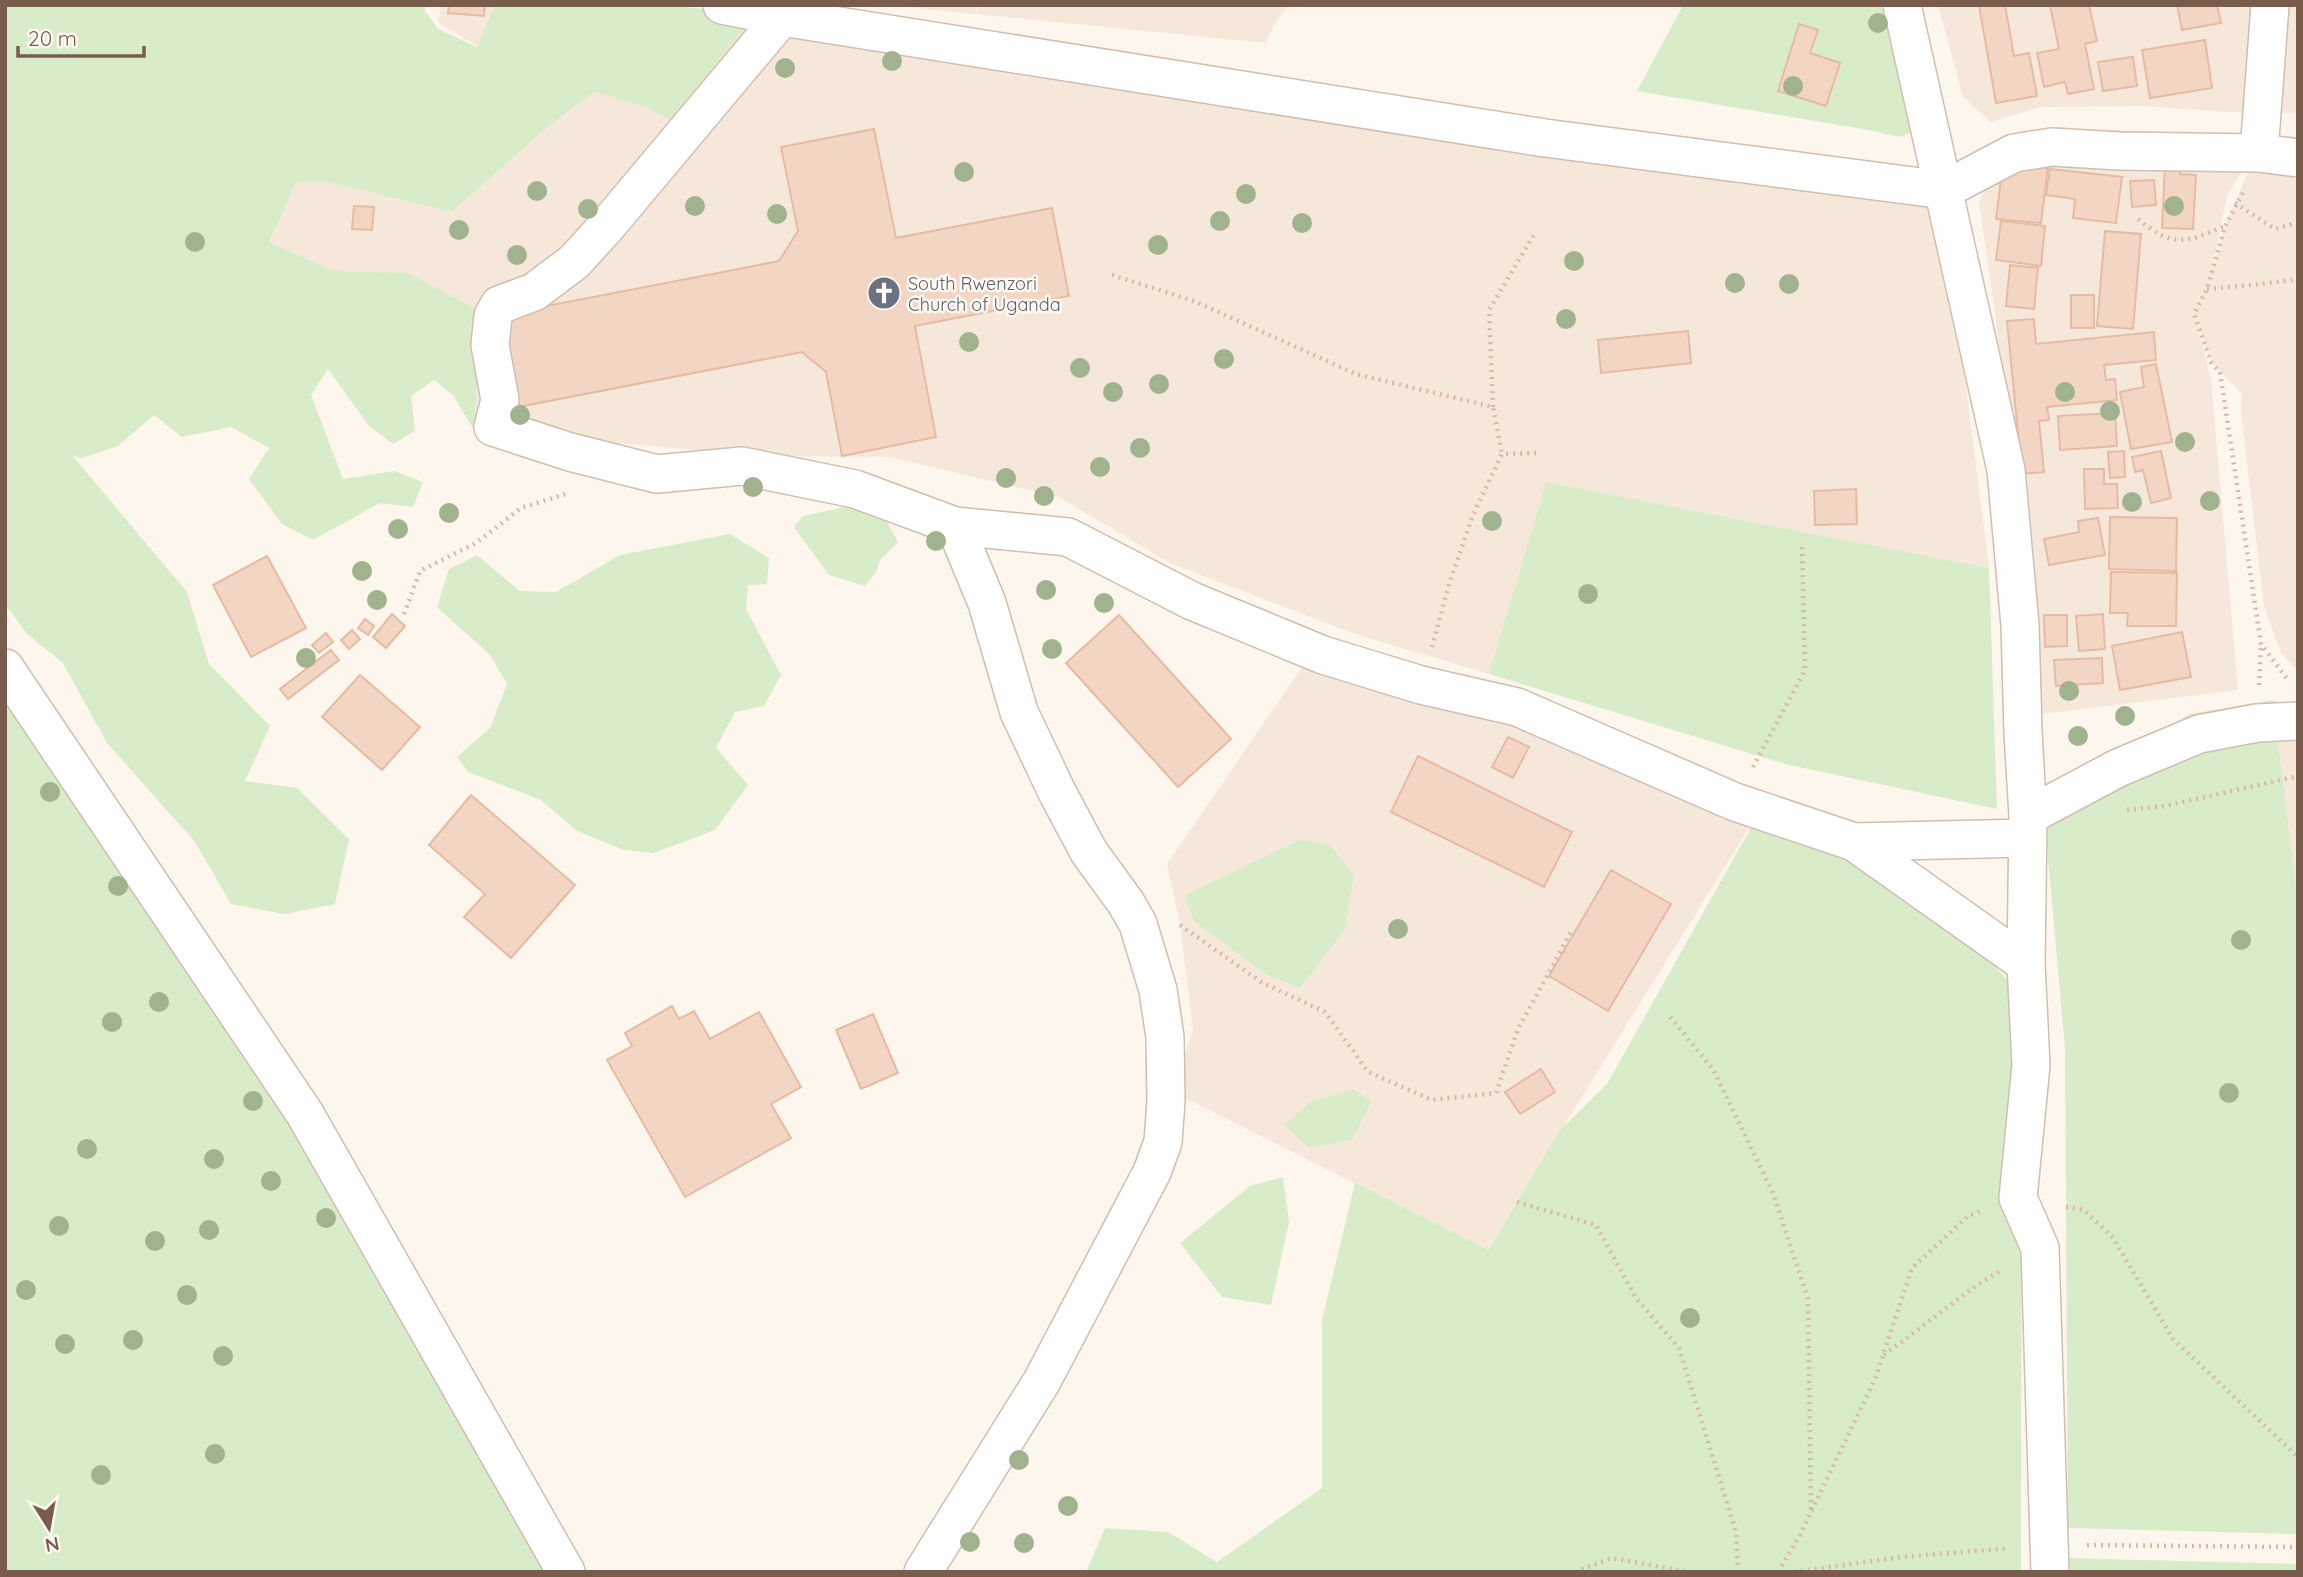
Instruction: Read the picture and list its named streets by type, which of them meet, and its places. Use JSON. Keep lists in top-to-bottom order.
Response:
{
  "places": {
    "church": ["South Rwenzori Church of Uganda"]
  },
  "scale_bar": "20 m",
  "north": "bottom"
}
